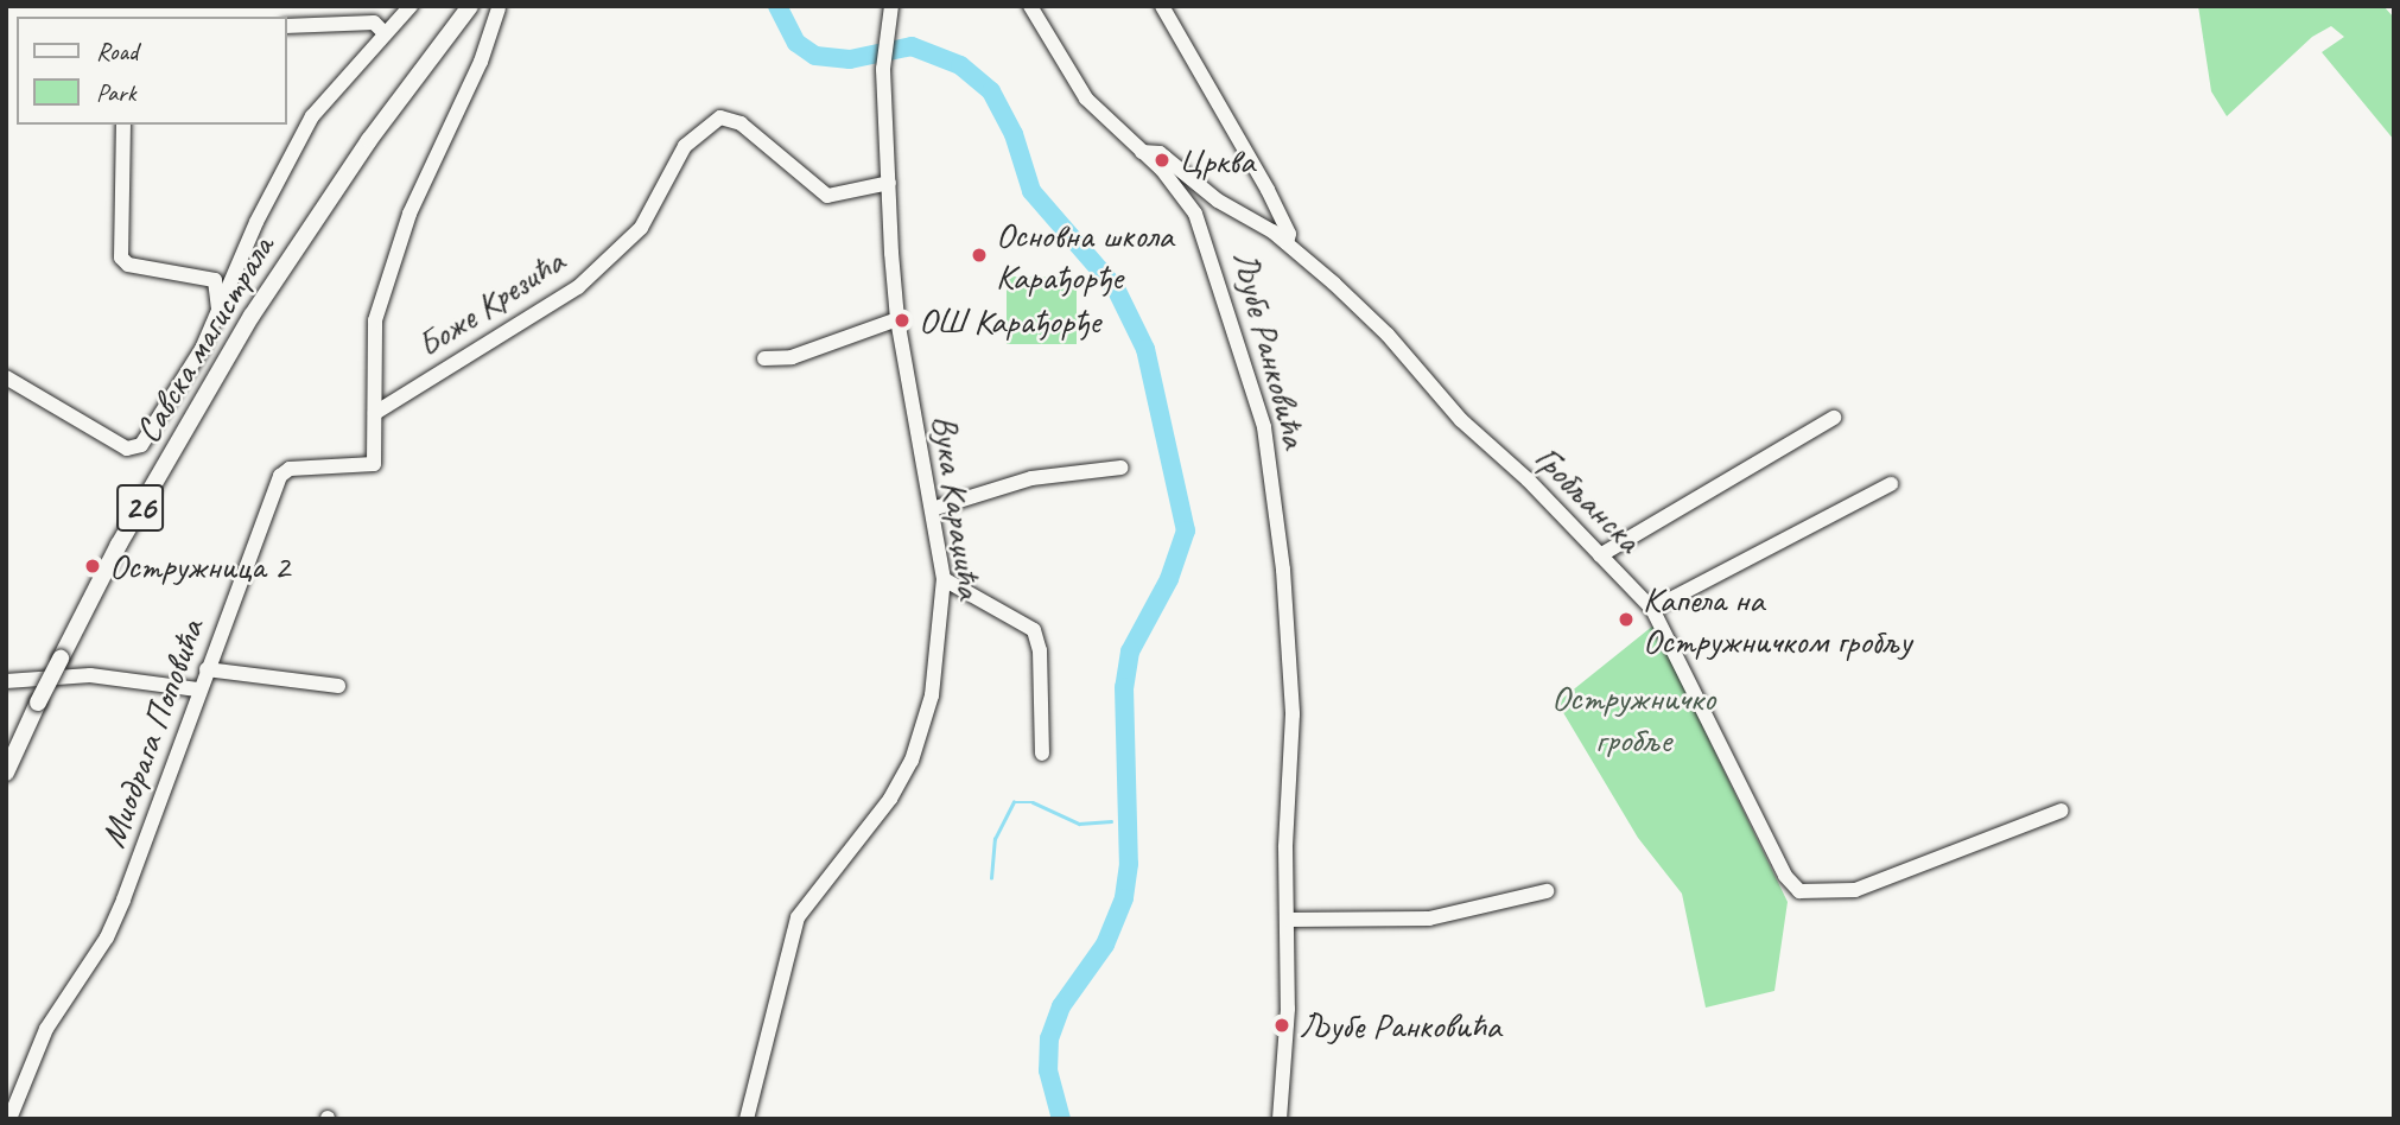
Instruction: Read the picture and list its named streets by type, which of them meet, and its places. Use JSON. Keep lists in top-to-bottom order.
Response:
{
  "streets": {
    "main road": ["Савска магистрала", "26"],
    "street": [
      "Боже Крезића",
      "Љубе Ранковића",
      "Гробљанска",
      "Вука Караџића",
      "Миодрага Поповића"
    ]
  },
  "crossings": [
    ["Боже Крезића", "Вука Караџића"],
    ["Боже Крезића", "Миодрага Поповића"],
    ["Љубе Ранковића", "Гробљанска"]
  ],
  "parks": ["Остружничко гробље"],
  "places": [
    "Црква",
    "Основна школа Карађорђе",
    "ОШ Карађорђе",
    "Остружница 2",
    "Капела на Остружничком гробљу",
    "Љубе Ранковића"
  ],
  "legend": ["Road", "Park"]
}
